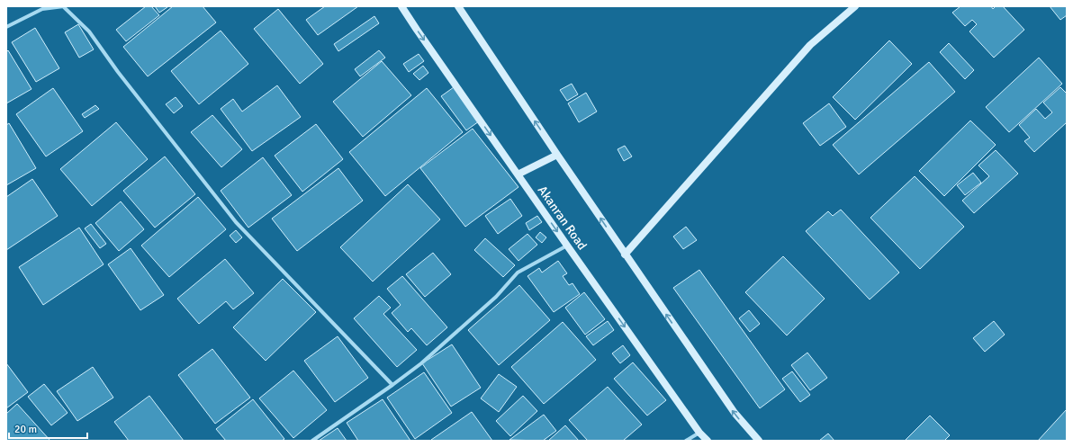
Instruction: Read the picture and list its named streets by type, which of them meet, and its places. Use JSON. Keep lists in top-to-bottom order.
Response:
{
  "streets": {
    "main road": ["Akanran Road"]
  },
  "scale_bar": "20 m"
}
